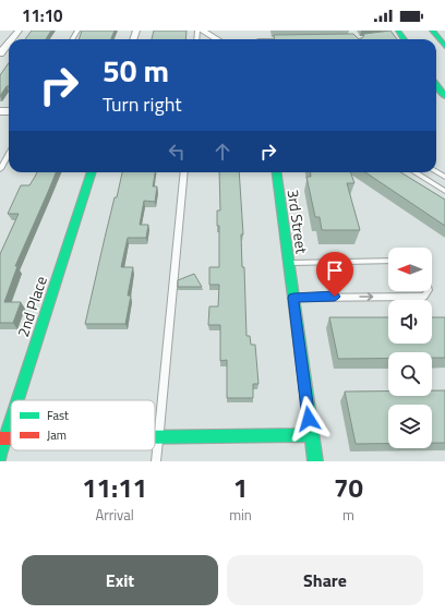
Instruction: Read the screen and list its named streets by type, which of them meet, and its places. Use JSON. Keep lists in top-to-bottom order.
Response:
{
  "streets": {
    "main road": ["3rd Street", "2nd Place"]
  },
  "legend": ["Fast", "Jam"],
  "north": "left",
  "page": {
    "status": "11:10",
    "turn": ["50 m", "Turn right"],
    "eta": [
      "11:11",
      "Arrival",
      "1",
      "min",
      "70",
      "m"
    ],
    "buttons": ["Exit", "Share"]
  }
}
